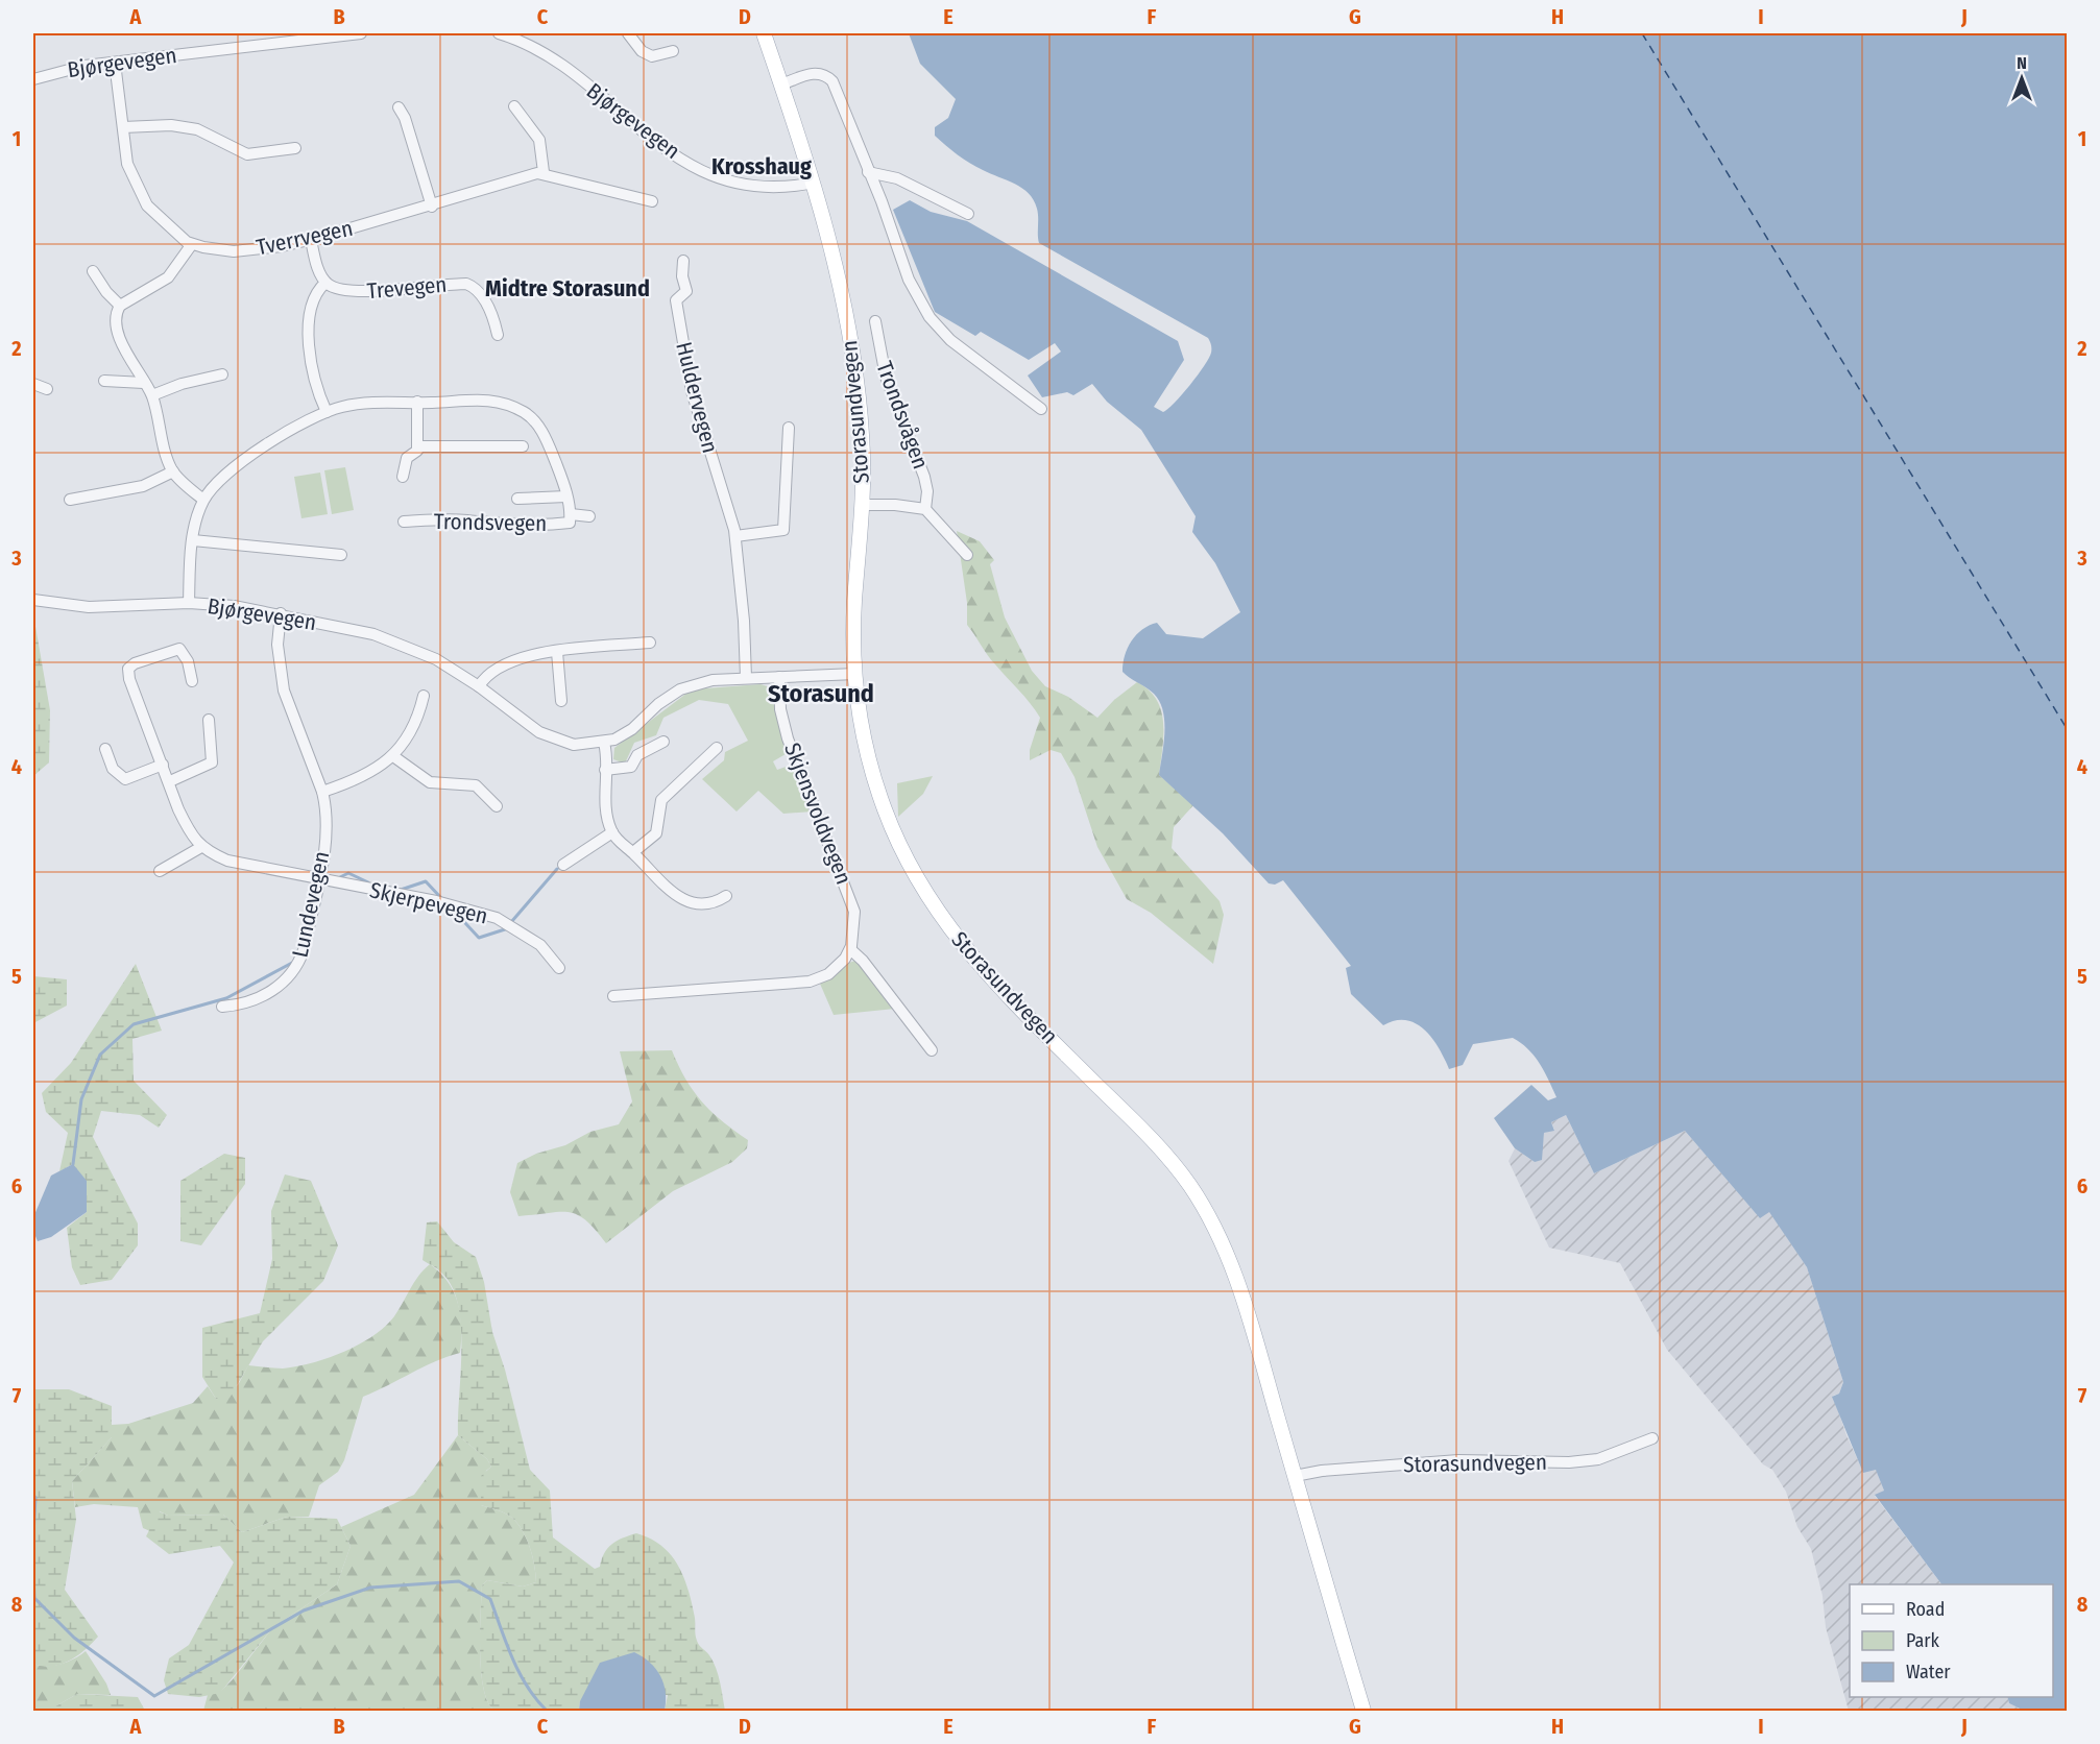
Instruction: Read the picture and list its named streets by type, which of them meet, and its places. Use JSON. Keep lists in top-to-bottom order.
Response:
{
  "streets": {
    "main road": ["Storasundvegen"],
    "street": [
      "Bjørgevegen",
      "Tverrvegen",
      "Trevegen",
      "Huldervegen",
      "Trondsvågen",
      "Trondsvegen",
      "Skjensvoldvegen",
      "Skjerpevegen",
      "Lundevegen"
    ]
  },
  "crossings": [
    ["Bjørgevegen", "Tverrvegen"],
    ["Bjørgevegen", "Huldervegen"],
    ["Bjørgevegen", "Storasundvegen"],
    ["Bjørgevegen", "Trondsvegen"],
    ["Bjørgevegen", "Skjensvoldvegen"],
    ["Bjørgevegen", "Lundevegen"],
    ["Skjerpevegen", "Lundevegen"]
  ],
  "districts": ["Krosshaug", "Midtre Storasund", "Storasund"],
  "legend": ["Road", "Park", "Water"],
  "north": "top",
  "grid": {
    "columns": [
      "A",
      "B",
      "C",
      "D",
      "E",
      "F",
      "G",
      "H",
      "I",
      "J"
    ],
    "rows": [
      "1",
      "2",
      "3",
      "4",
      "5",
      "6",
      "7",
      "8"
    ]
  }
}
